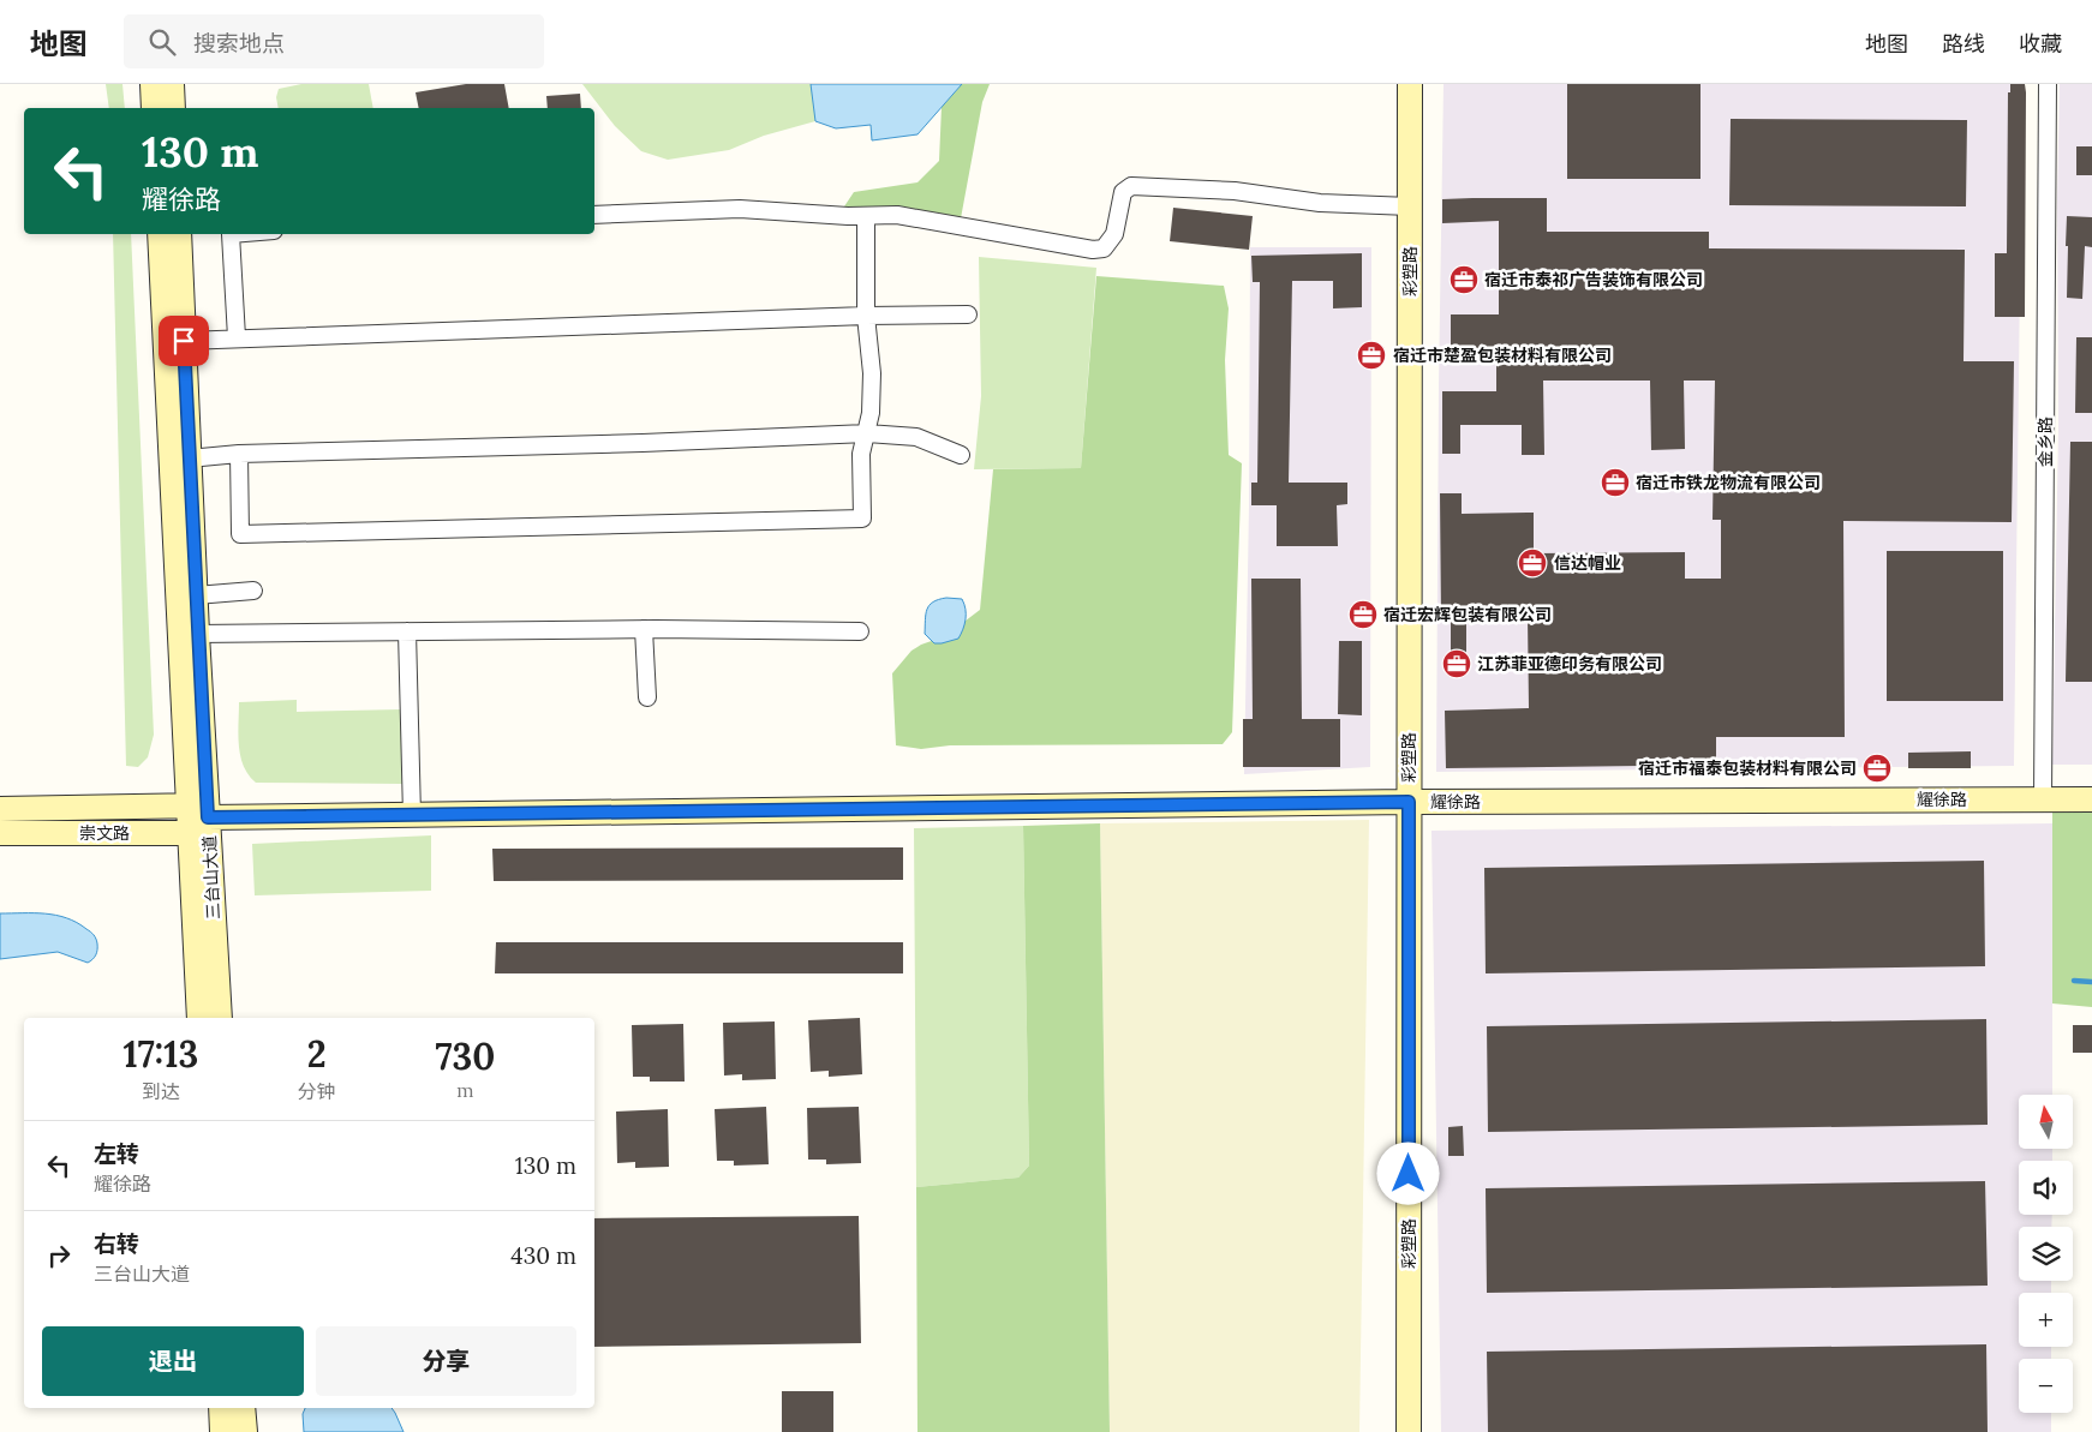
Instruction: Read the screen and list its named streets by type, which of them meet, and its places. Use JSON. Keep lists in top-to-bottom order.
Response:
{
  "streets": {
    "street": [
      "彩塑路",
      "金乡路",
      "耀徐路",
      "崇文路",
      "三台山大道"
    ]
  },
  "crossings": [
    ["彩塑路", "耀徐路"],
    ["金乡路", "耀徐路"],
    ["耀徐路", "崇文路"],
    ["耀徐路", "三台山大道"],
    ["崇文路", "三台山大道"]
  ],
  "places": {
    "office": [
      "宿迁市泰祁广告装饰有限公司",
      "宿迁市楚盈包装材料有限公司",
      "宿迁市铁龙物流有限公司",
      "信达帽业",
      "宿迁宏辉包装有限公司",
      "江苏菲亚德印务有限公司",
      "宿迁市福泰包装材料有限公司"
    ]
  },
  "north": "top",
  "page": {
    "header": "地图",
    "search": "搜索地点",
    "nav": ["地图", "路线", "收藏"],
    "turn": ["130 m", "耀徐路"],
    "eta": [
      "17:13",
      "到达",
      "2",
      "分钟",
      "730",
      "m"
    ],
    "map_buttons": ["+", "−"],
    "list": [
      {
        "name": "左转",
        "note": "耀徐路",
        "value": "130 m"
      },
      {
        "name": "右转",
        "note": "三台山大道",
        "value": "430 m"
      }
    ],
    "buttons": ["退出", "分享"]
  }
}
